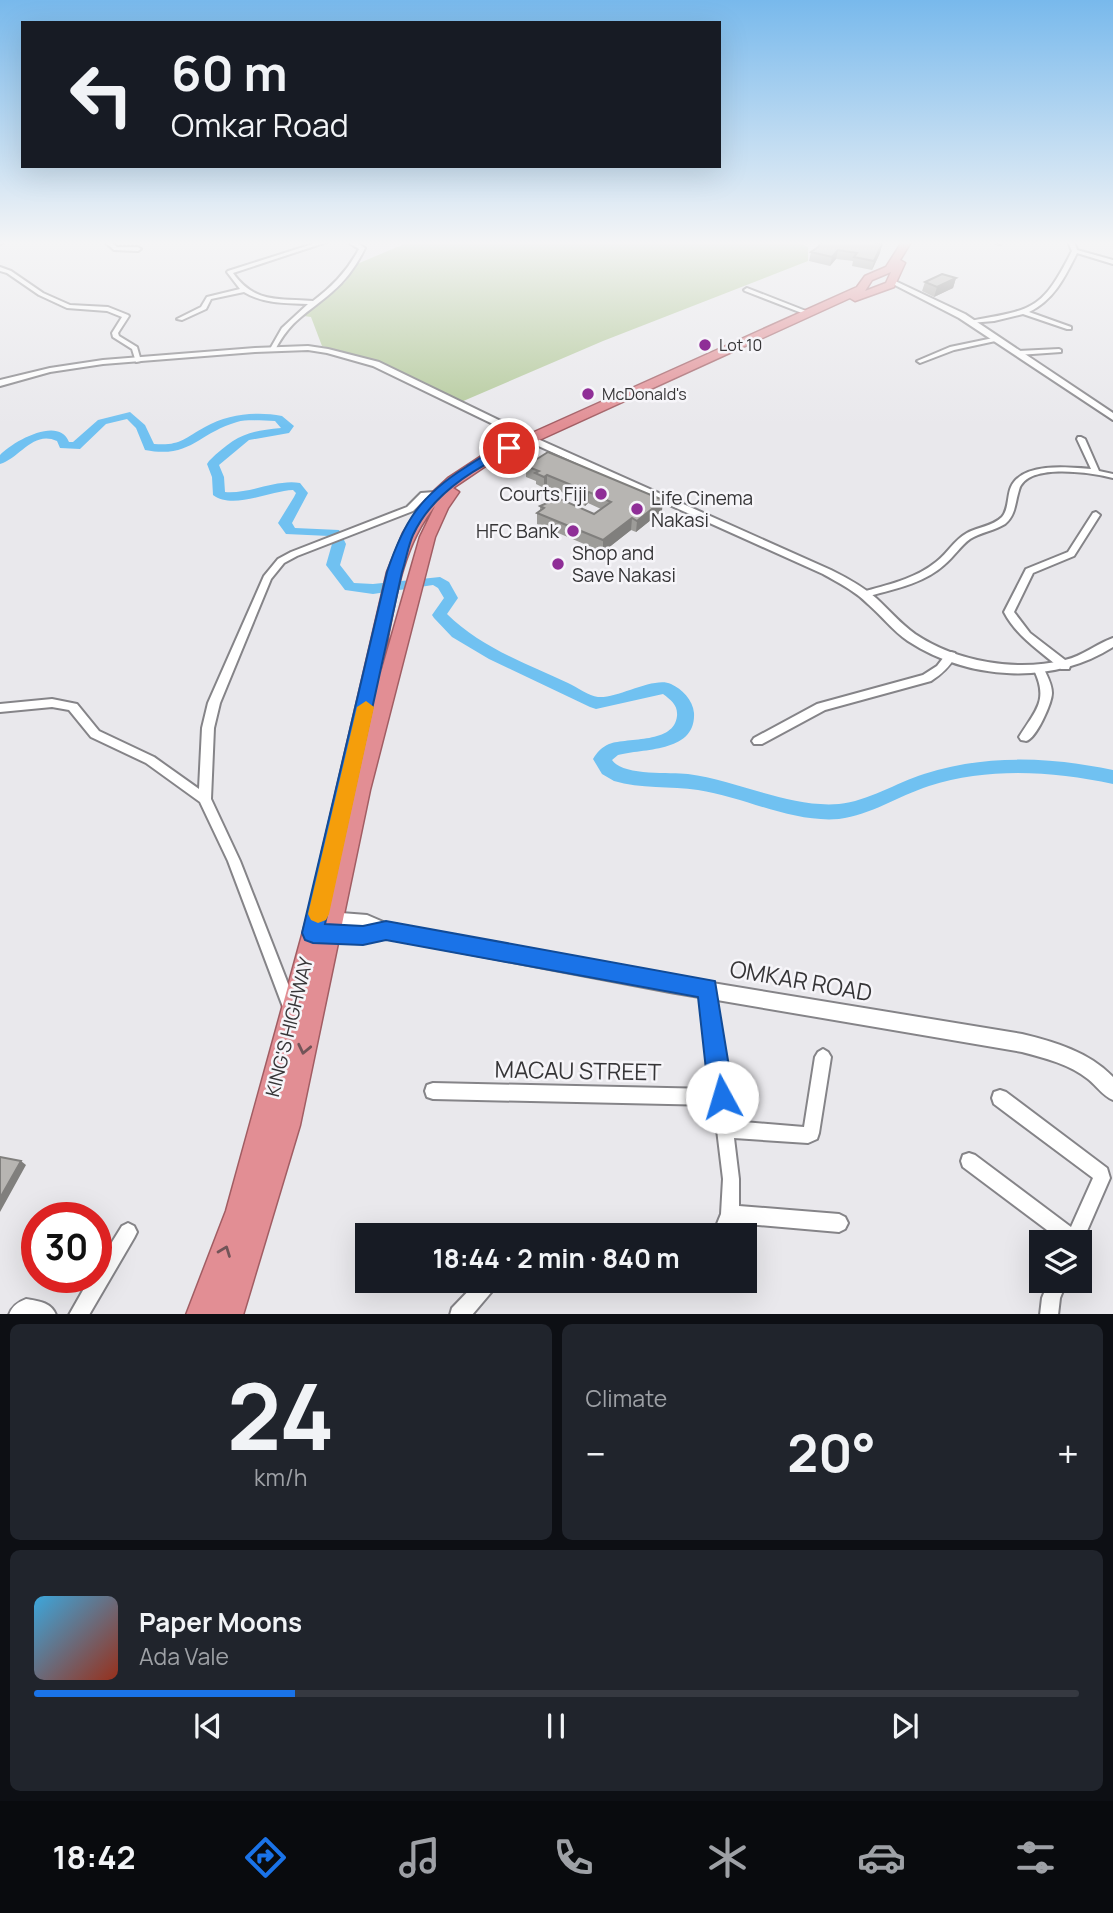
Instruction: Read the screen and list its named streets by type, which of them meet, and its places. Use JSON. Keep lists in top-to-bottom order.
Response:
{
  "streets": {
    "highway": ["KING'S HIGHWAY"],
    "street": ["OMKAR ROAD", "MACAU STREET"]
  },
  "crossings": [
    ["OMKAR ROAD", "KING'S HIGHWAY"]
  ],
  "places": [
    "Lot 10",
    "McDonald's",
    "Courts Fiji",
    "Life Cinema Nakasi",
    "HFC Bank",
    "Shop and Save Nakasi"
  ],
  "page": {
    "turn": ["60 m", "Omkar Road"],
    "limit": "30",
    "trip": "18:44 · 2 min · 840 m",
    "tile": [
      ["24", "km/h"],
      "Climate"
    ],
    "heat": ["−", "20°", "+"],
    "song": ["Paper Moons", "Ada Vale"],
    "tabs": "18:42"
  }
}
